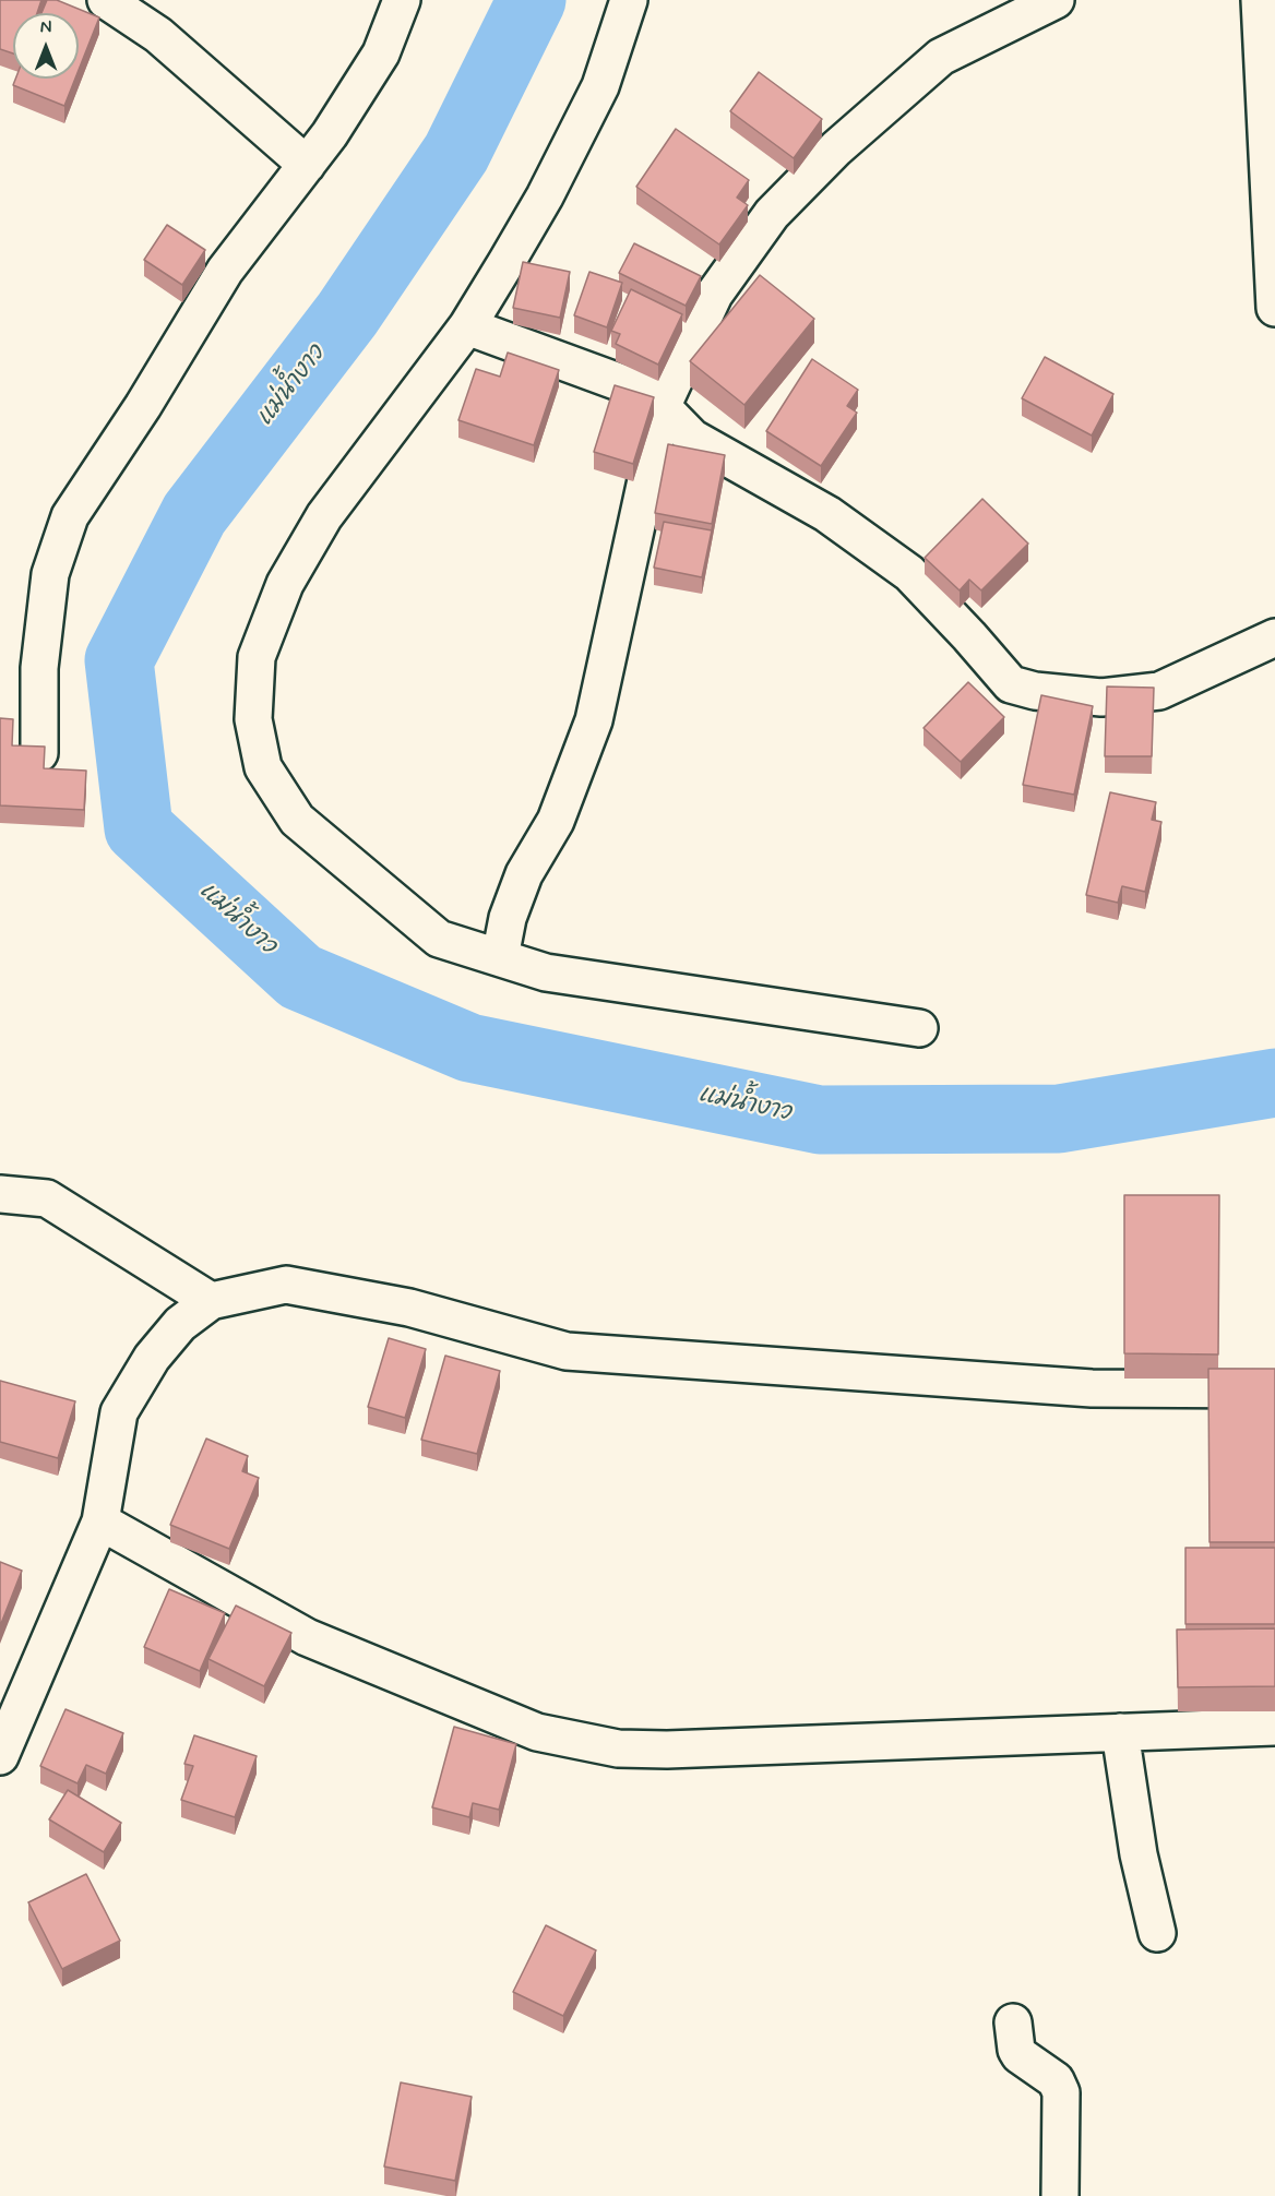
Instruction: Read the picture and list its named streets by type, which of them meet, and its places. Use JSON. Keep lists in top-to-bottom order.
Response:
{
  "water": ["แม่น้ำงาว"],
  "north": "top"
}
